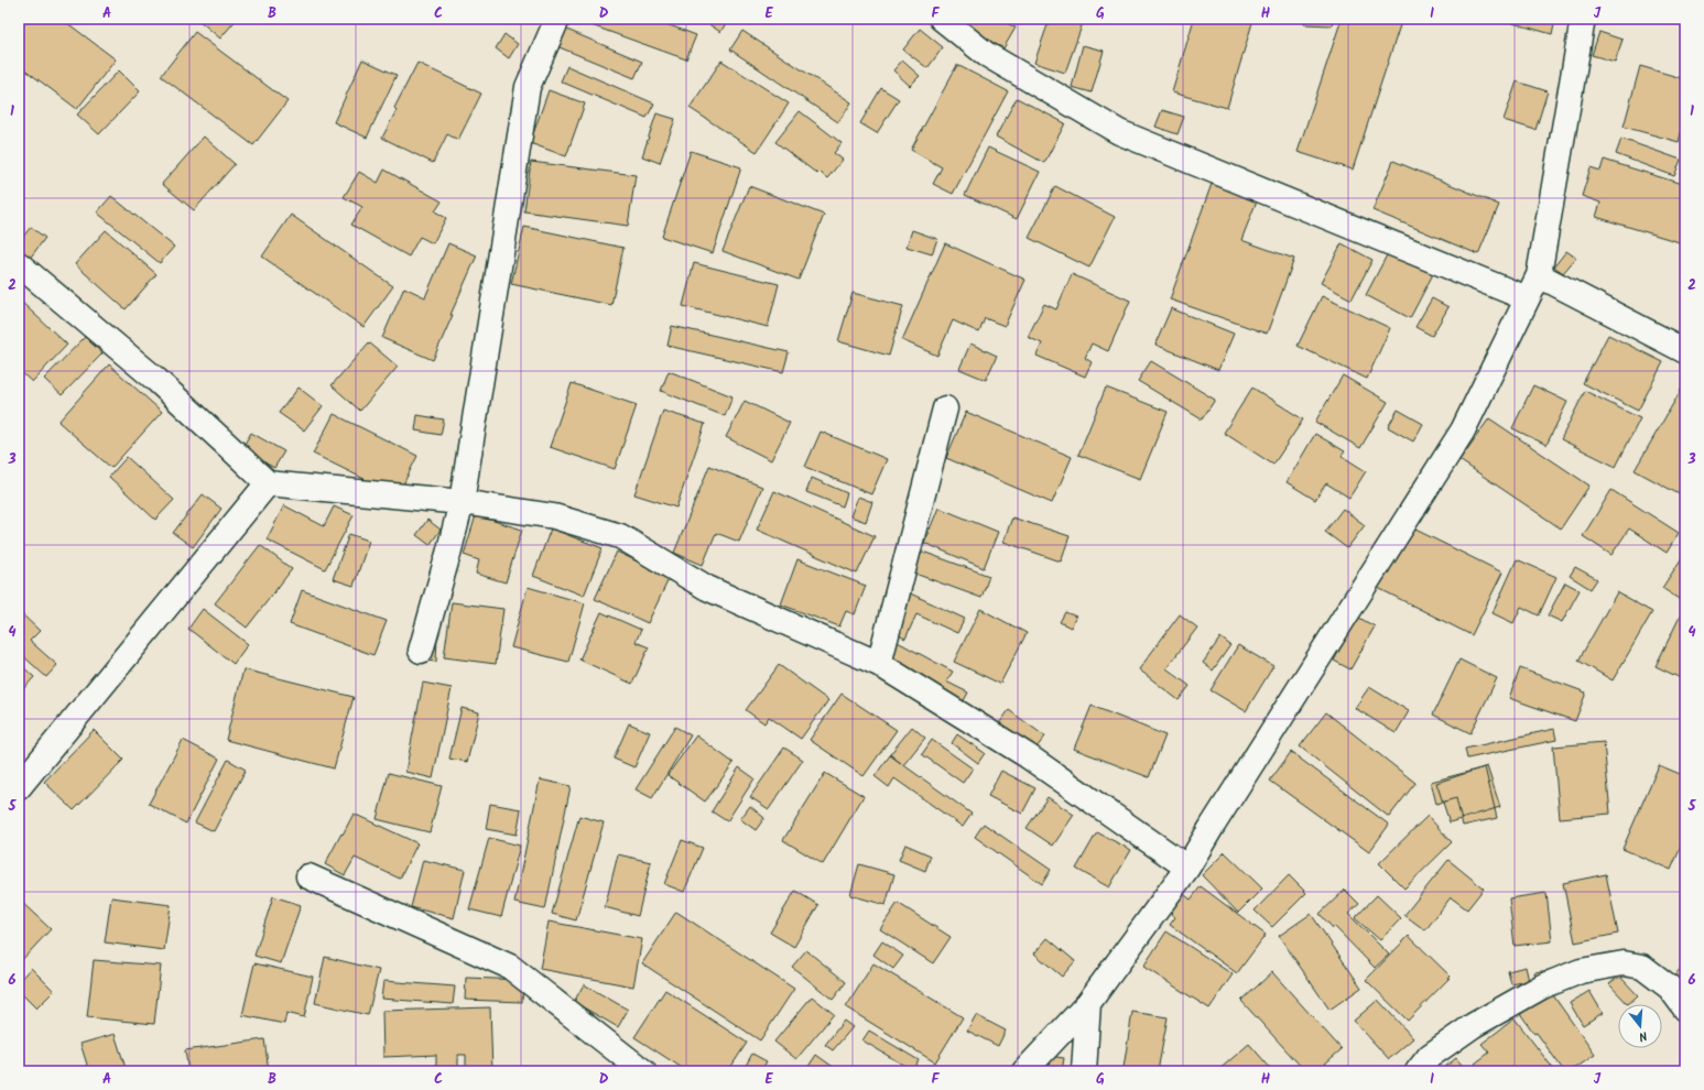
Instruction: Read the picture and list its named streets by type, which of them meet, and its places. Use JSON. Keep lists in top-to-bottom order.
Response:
{
  "north": "bottom",
  "grid": {
    "columns": [
      "A",
      "B",
      "C",
      "D",
      "E",
      "F",
      "G",
      "H",
      "I",
      "J"
    ],
    "rows": [
      "1",
      "2",
      "3",
      "4",
      "5",
      "6"
    ]
  }
}
